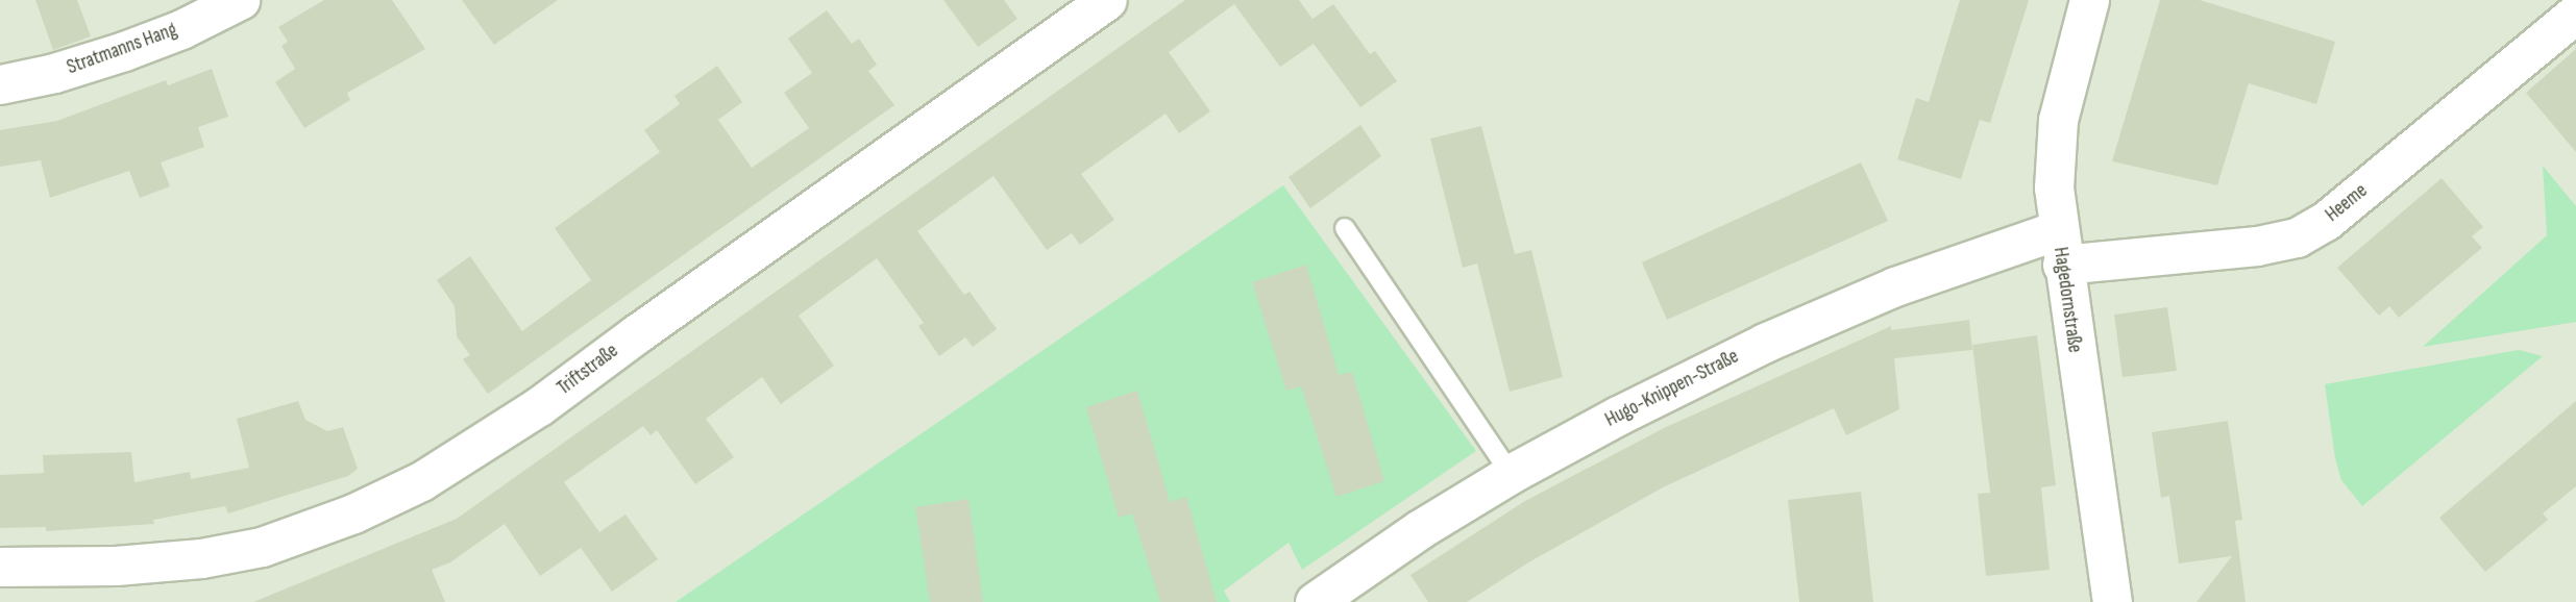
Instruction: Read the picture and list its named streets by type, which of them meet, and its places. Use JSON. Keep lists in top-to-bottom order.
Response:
{
  "streets": {
    "street": [
      "Stratmanns Hang",
      "Heeme",
      "Hagedornstraße",
      "Triftstraße",
      "Hugo-Knippen-Straße"
    ]
  },
  "crossings": [
    ["Heeme", "Hagedornstraße"],
    ["Heeme", "Hugo-Knippen-Straße"],
    ["Hagedornstraße", "Hugo-Knippen-Straße"]
  ]
}
